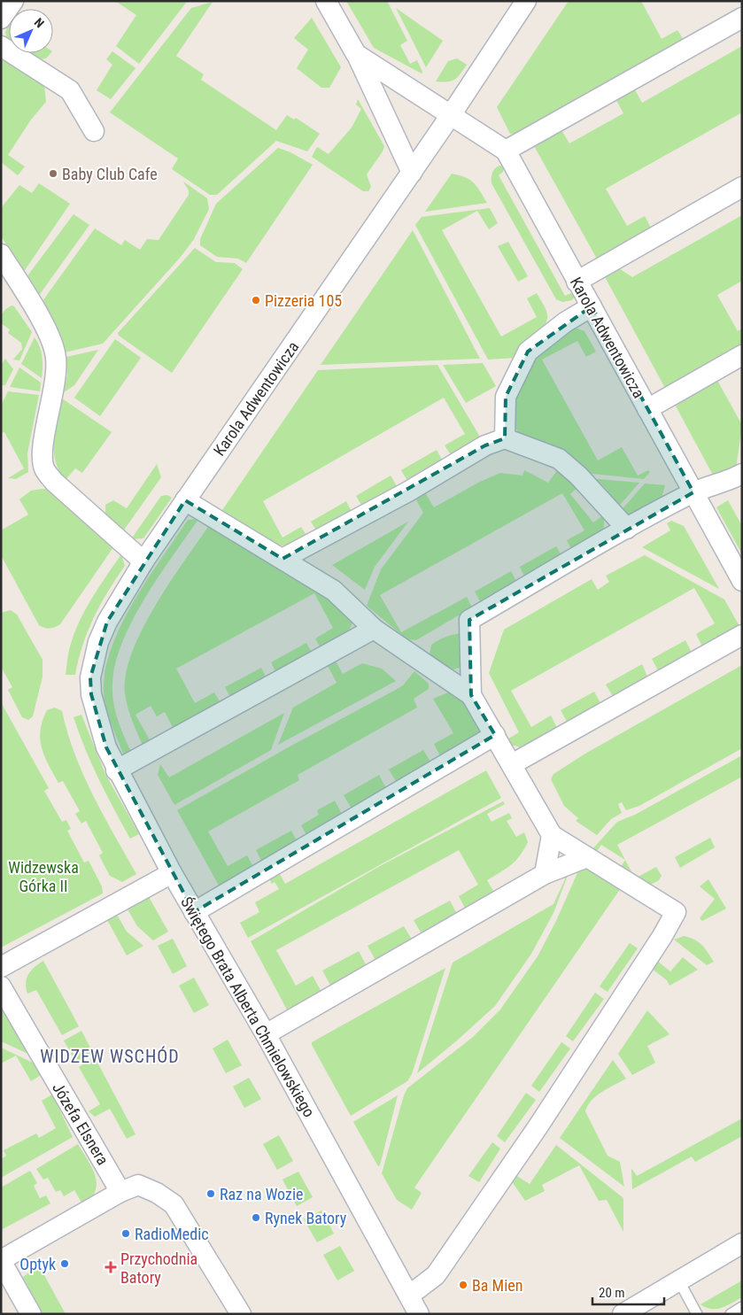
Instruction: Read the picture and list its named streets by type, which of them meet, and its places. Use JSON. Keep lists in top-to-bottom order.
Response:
{
  "streets": {
    "street": ["Karola Adwentowicza", "Świętego Brata Alberta Chmielowskiego", "Józefa Elsnera"]
  },
  "crossings": [
    ["Karola Adwentowicza", "Świętego Brata Alberta Chmielowskiego"]
  ],
  "districts": ["WIDZEW WSCHÓD"],
  "parks": ["Widzewska Górka II"],
  "places": {
    "other": [
      "Baby Club Cafe",
      "Pizzeria 105",
      "Raz na Wozie",
      "Rynek Batory",
      "RadioMedic",
      "Optyk",
      "Ba Mien"
    ],
    "health": ["Przychodnia Batory"]
  },
  "scale_bar": "20 m",
  "north": "top right"
}
